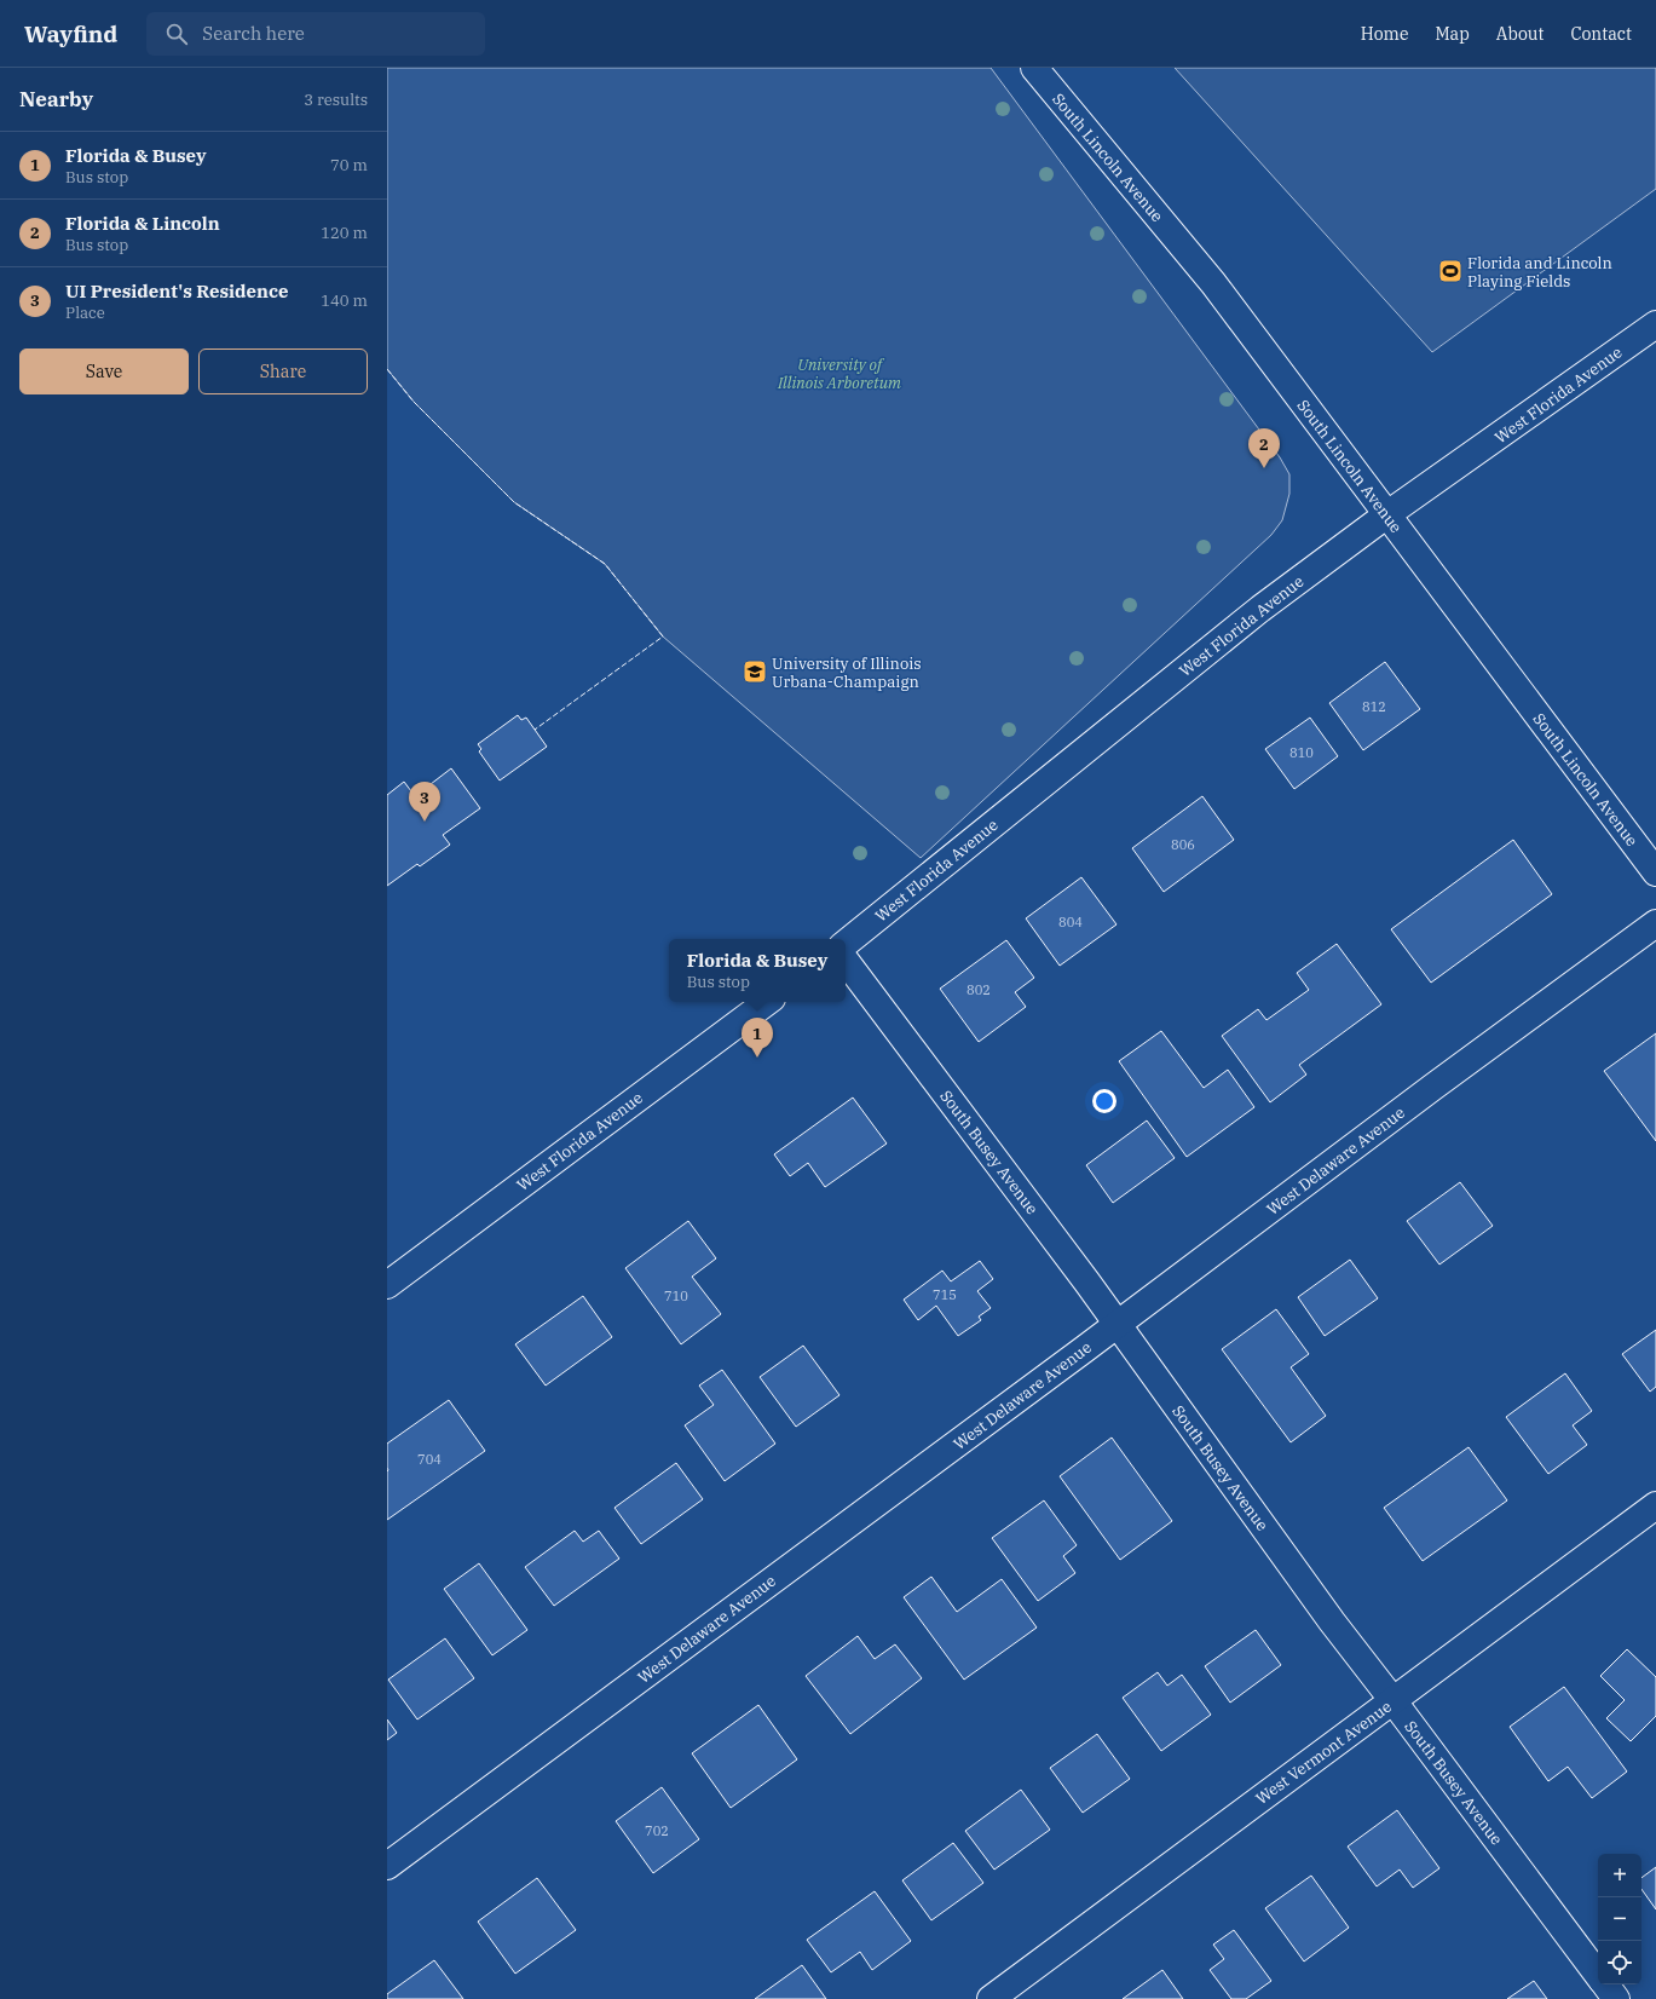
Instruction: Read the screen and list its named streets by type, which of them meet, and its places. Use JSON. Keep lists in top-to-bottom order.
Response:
{
  "streets": {
    "street": [
      "South Lincoln Avenue",
      "West Florida Avenue",
      "South Busey Avenue",
      "West Delaware Avenue",
      "West Vermont Avenue"
    ]
  },
  "crossings": [
    ["South Lincoln Avenue", "West Florida Avenue"],
    ["South Busey Avenue", "West Delaware Avenue"],
    ["South Busey Avenue", "West Vermont Avenue"]
  ],
  "parks": ["University of Illinois Arboretum"],
  "places": {
    "sports": ["Florida and Lincoln Playing Fields"],
    "school or university": ["University of Illinois Urbana-Champaign"]
  },
  "house_numbers": [
    "812",
    "810",
    "806",
    "804",
    "802",
    "715",
    "710",
    "704",
    "702"
  ],
  "page": {
    "header": "Wayfind",
    "search": "Search here",
    "nav": [
      "Home",
      "Map",
      "About",
      "Contact"
    ],
    "heading": ["Nearby", "3 results"],
    "list": [
      {
        "mark": "1",
        "name": "Florida & Busey",
        "note": "Bus stop",
        "value": "70 m"
      },
      {
        "mark": "2",
        "name": "Florida & Lincoln",
        "note": "Bus stop",
        "value": "120 m"
      },
      {
        "mark": "3",
        "name": "UI President's Residence",
        "note": "Place",
        "value": "140 m"
      }
    ],
    "buttons": ["Save", "Share"],
    "pins": ["2", "3", "1"],
    "popup": ["Florida & Busey", "Bus stop"],
    "map_buttons": ["+", "−"]
  }
}
